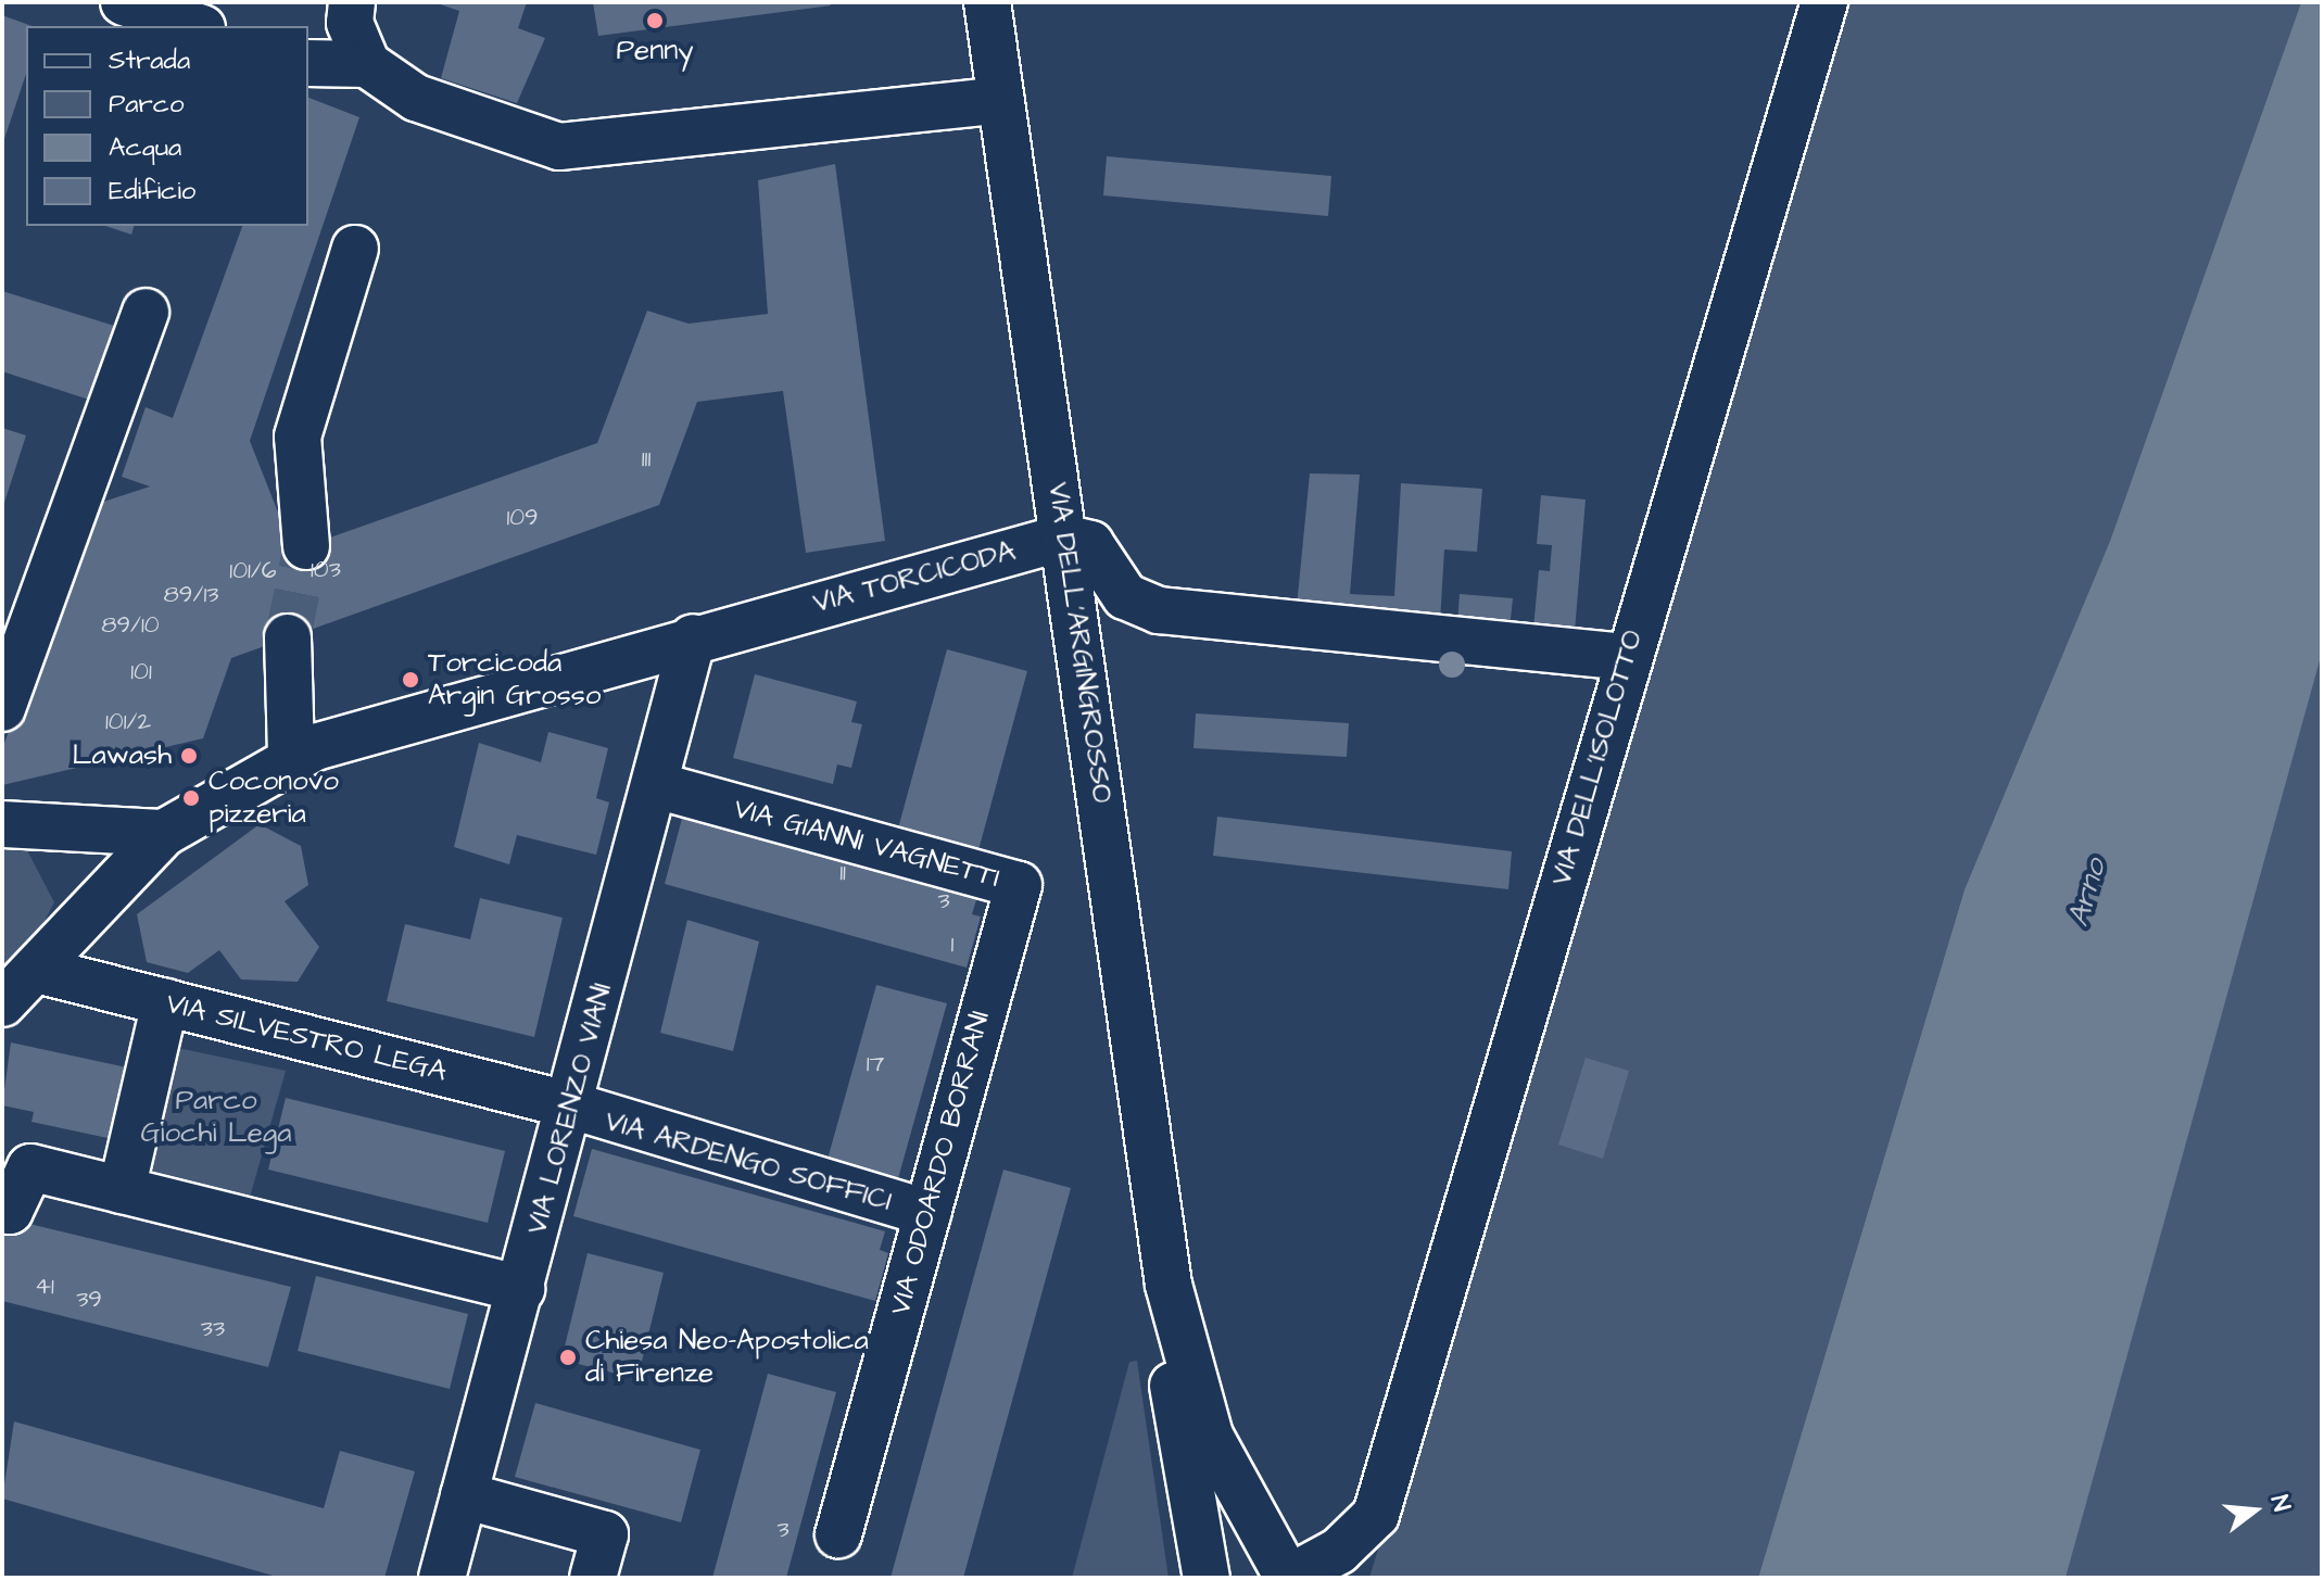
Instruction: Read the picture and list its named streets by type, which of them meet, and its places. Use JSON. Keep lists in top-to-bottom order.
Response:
{
  "streets": {
    "street": [
      "VIA TORCICODA",
      "VIA DELL'ARGINGROSSO",
      "VIA DELL'ISOLOTTO",
      "VIA GIANNI VAGNETTI",
      "VIA SILVESTRO LEGA",
      "VIA LORENZO VIANI",
      "VIA ARDENGO SOFFICI",
      "VIA ODOARDO BORRANI"
    ]
  },
  "crossings": [
    ["VIA TORCICODA", "VIA DELL'ARGINGROSSO"],
    ["VIA TORCICODA", "VIA SILVESTRO LEGA"],
    ["VIA TORCICODA", "VIA LORENZO VIANI"],
    ["VIA DELL'ARGINGROSSO", "VIA DELL'ISOLOTTO"],
    ["VIA GIANNI VAGNETTI", "VIA LORENZO VIANI"],
    ["VIA GIANNI VAGNETTI", "VIA ODOARDO BORRANI"],
    ["VIA SILVESTRO LEGA", "VIA LORENZO VIANI"],
    ["VIA SILVESTRO LEGA", "VIA ARDENGO SOFFICI"],
    ["VIA LORENZO VIANI", "VIA ARDENGO SOFFICI"],
    ["VIA ARDENGO SOFFICI", "VIA ODOARDO BORRANI"]
  ],
  "water": ["Arno"],
  "parks": ["Parco Giochi Lega"],
  "places": [
    "Penny",
    "Torcicoda Argin Grosso",
    "Lawash",
    "Coconovo pizzeria",
    "Chiesa Neo-Apostolica di Firenze"
  ],
  "house_numbers": [
    "111",
    "109",
    "103",
    "101/6",
    "89/13",
    "89/10",
    "101",
    "101/2",
    "11",
    "3",
    "1",
    "17",
    "41",
    "39",
    "33",
    "3"
  ],
  "legend": [
    "Strada",
    "Parco",
    "Acqua",
    "Edificio"
  ],
  "north": "right"
}
